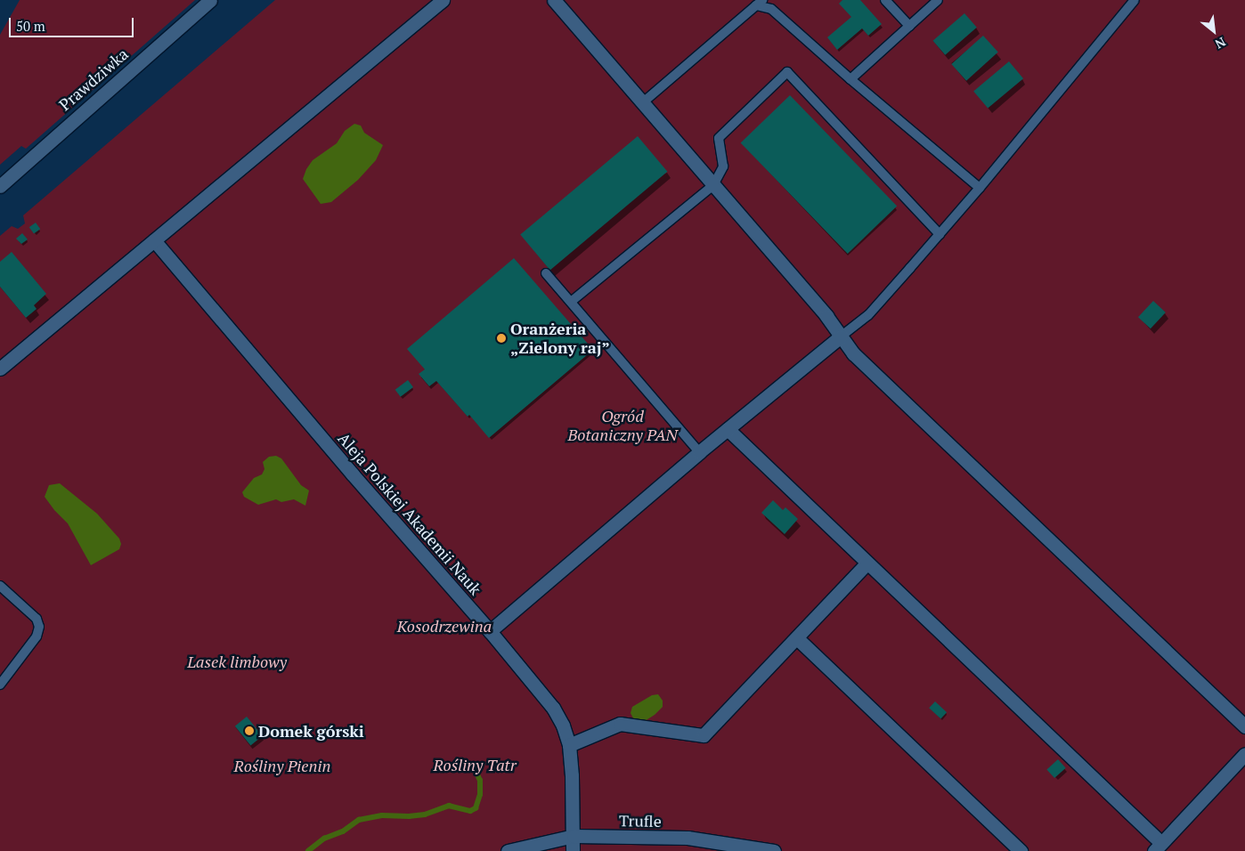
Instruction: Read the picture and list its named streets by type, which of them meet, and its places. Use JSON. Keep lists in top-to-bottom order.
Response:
{
  "streets": {
    "street": ["Prawdziwka", "Aleja Polskiej Akademii Nauk", "Trufle"]
  },
  "crossings": [
    ["Aleja Polskiej Akademii Nauk", "Trufle"]
  ],
  "parks": [
    "Ogród Botaniczny PAN",
    "Kosodrzewina",
    "Lasek limbowy",
    "Rośliny Tatr",
    "Rośliny Pienin"
  ],
  "places": ["Oranżeria „Zielony raj”", "Domek górski"],
  "scale_bar": "50 m",
  "north": "bottom right"
}
